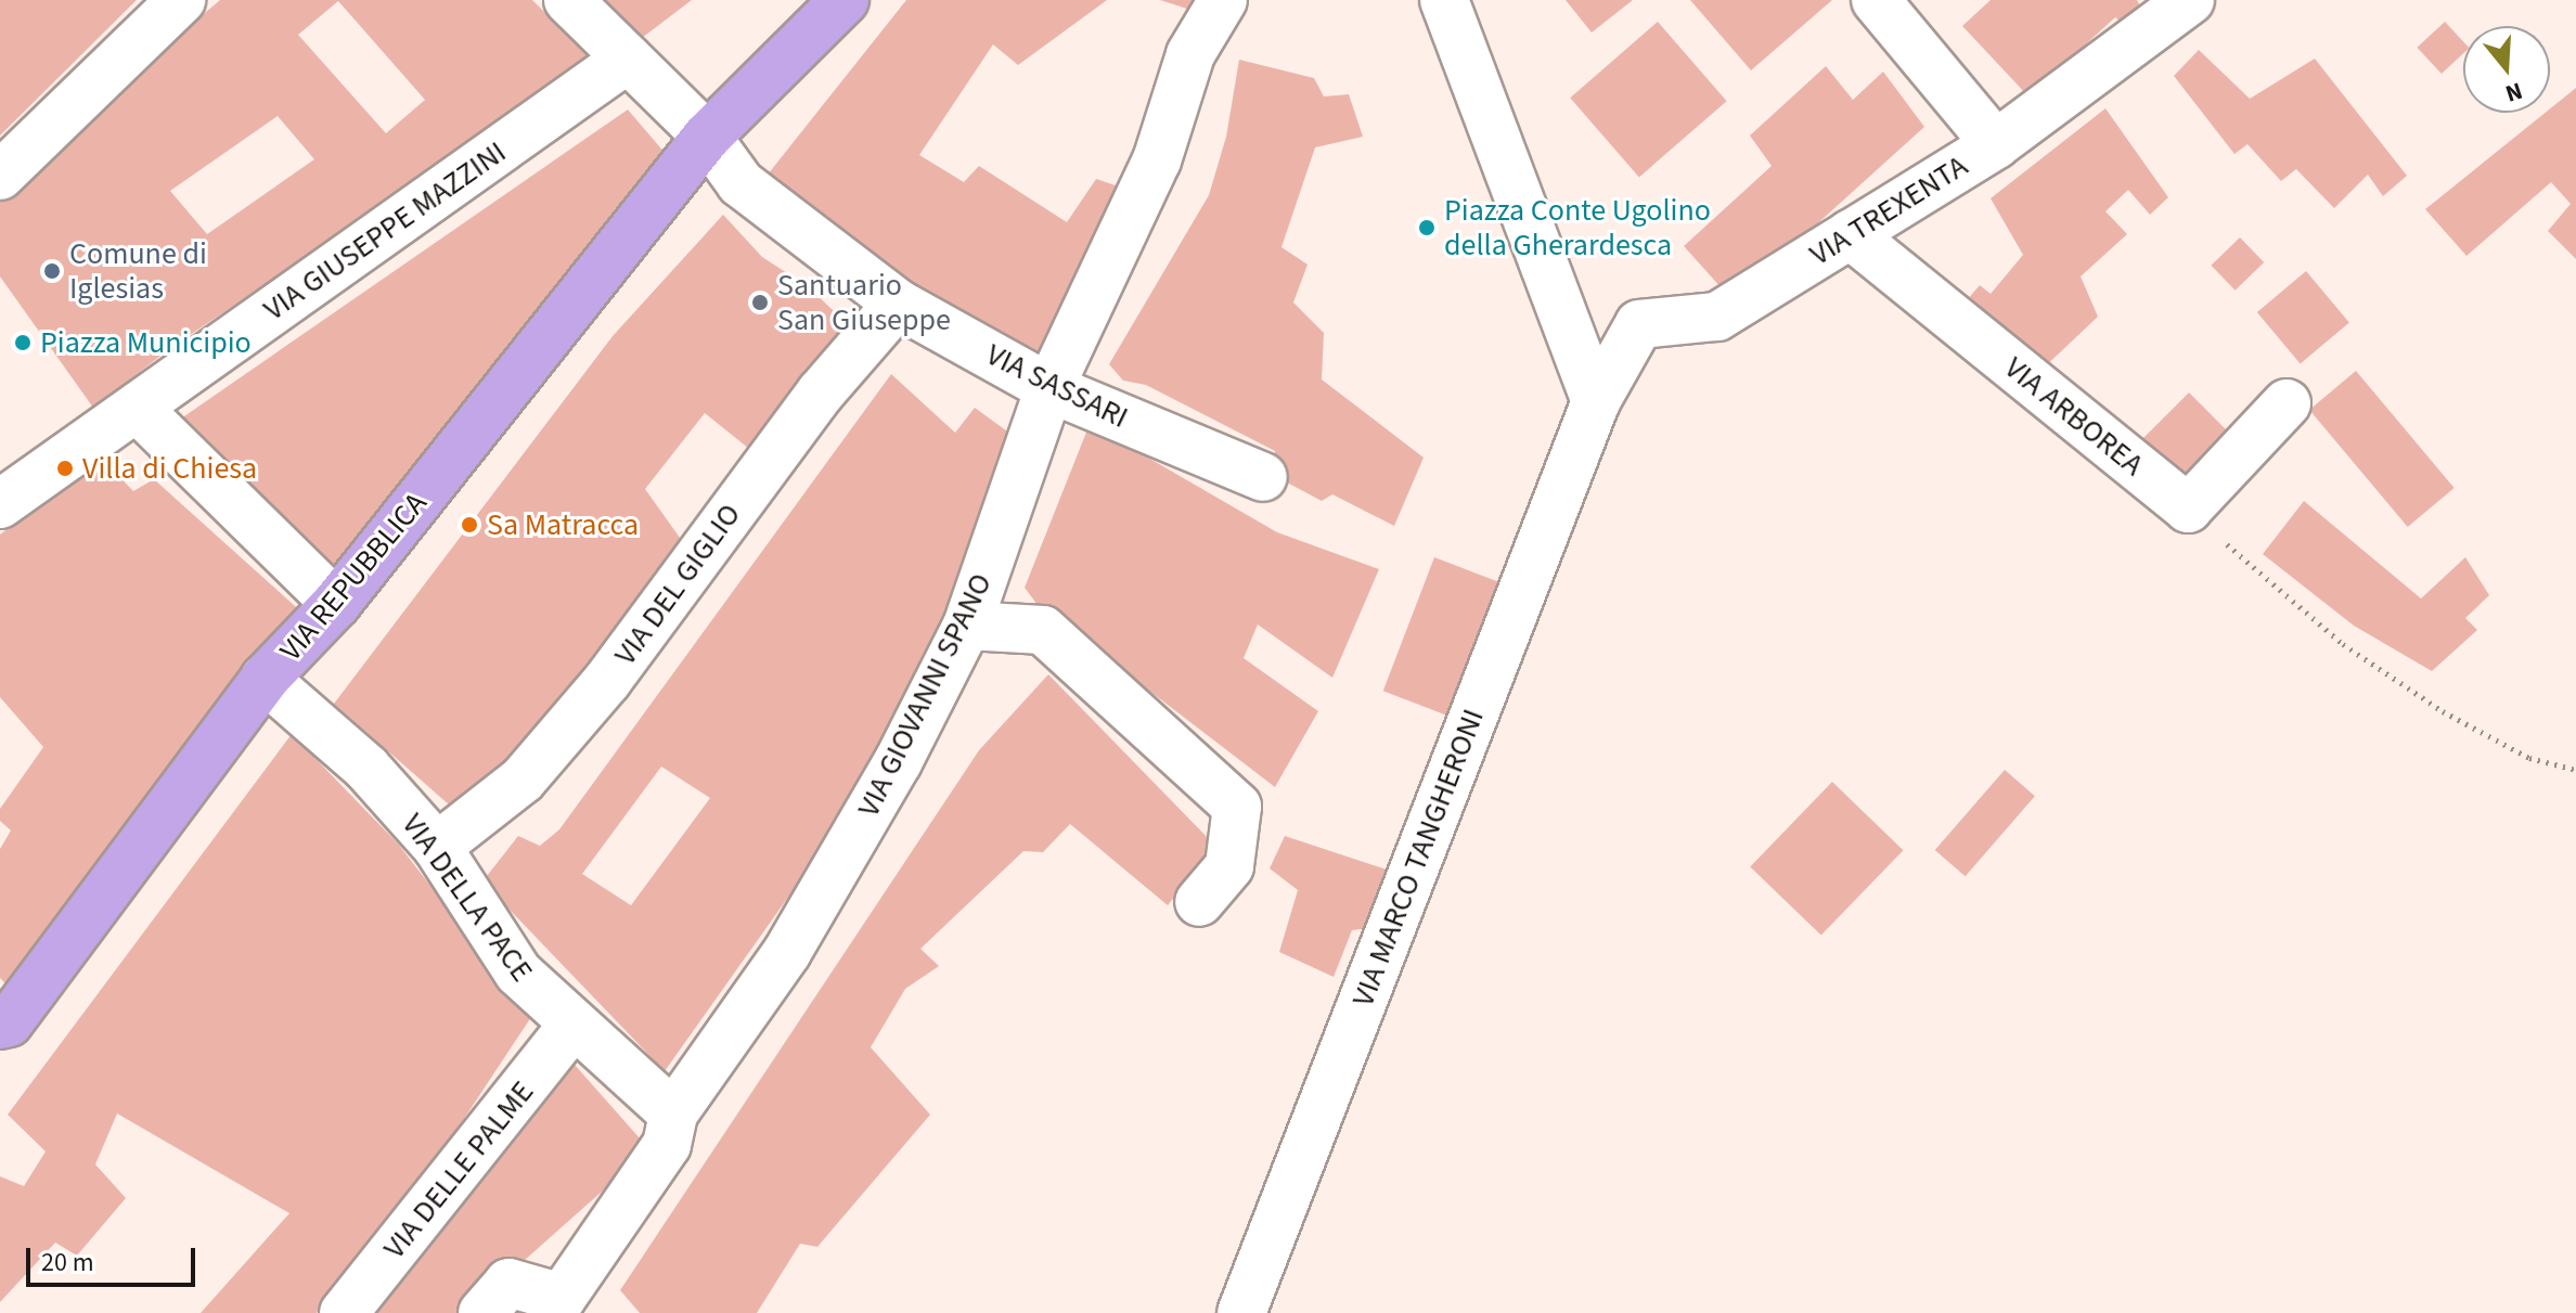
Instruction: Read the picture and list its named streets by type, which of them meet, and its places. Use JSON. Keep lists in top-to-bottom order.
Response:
{
  "streets": {
    "main road": ["VIA REPUBBLICA"],
    "street": [
      "VIA TREXENTA",
      "VIA GIUSEPPE MAZZINI",
      "VIA SASSARI",
      "VIA ARBOREA",
      "VIA DEL GIGLIO",
      "VIA GIOVANNI SPANO",
      "VIA MARCO TANGHERONI",
      "VIA DELLA PACE",
      "VIA DELLE PALME"
    ]
  },
  "crossings": [
    ["VIA TREXENTA", "VIA ARBOREA"],
    ["VIA TREXENTA", "VIA MARCO TANGHERONI"],
    ["VIA GIUSEPPE MAZZINI", "VIA SASSARI"],
    ["VIA SASSARI", "VIA REPUBBLICA"],
    ["VIA SASSARI", "VIA DEL GIGLIO"],
    ["VIA SASSARI", "VIA GIOVANNI SPANO"],
    ["VIA REPUBBLICA", "VIA DELLA PACE"],
    ["VIA DEL GIGLIO", "VIA DELLA PACE"],
    ["VIA GIOVANNI SPANO", "VIA DELLA PACE"],
    ["VIA DELLA PACE", "VIA DELLE PALME"]
  ],
  "places": [
    "Piazza Conte Ugolino della Gherardesca",
    "Comune di Iglesias",
    "Santuario San Giuseppe",
    "Piazza Municipio",
    "Villa di Chiesa",
    "Sa Matracca"
  ],
  "scale_bar": "20 m",
  "north": "bottom"
}
